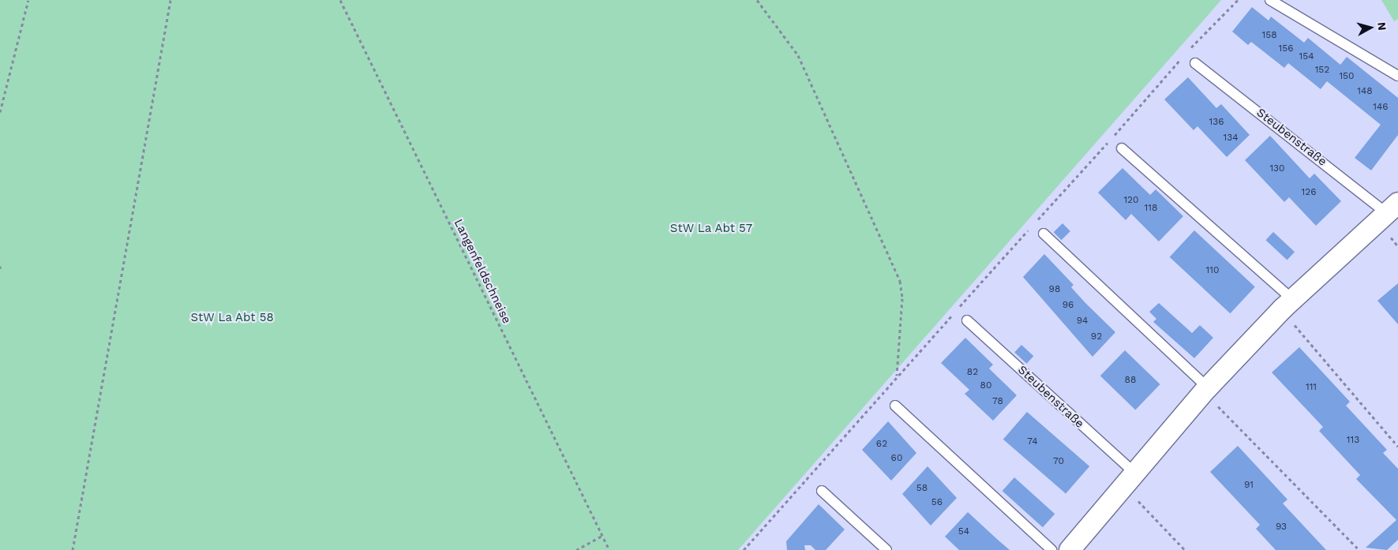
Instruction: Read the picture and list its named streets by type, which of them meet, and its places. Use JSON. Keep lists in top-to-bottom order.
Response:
{
  "streets": {
    "street": ["Steubenstraße"],
    "path": ["Langenfeldschneise"]
  },
  "parks": ["StW La Abt 57", "StW La Abt 58"],
  "house_numbers": [
    "158",
    "156",
    "154",
    "152",
    "150",
    "148",
    "146",
    "136",
    "134",
    "130",
    "126",
    "120",
    "118",
    "110",
    "98",
    "96",
    "94",
    "92",
    "82",
    "88",
    "80",
    "111",
    "78",
    "113",
    "74",
    "62",
    "60",
    "70",
    "91",
    "58",
    "56",
    "93",
    "54"
  ],
  "north": "right"
}
